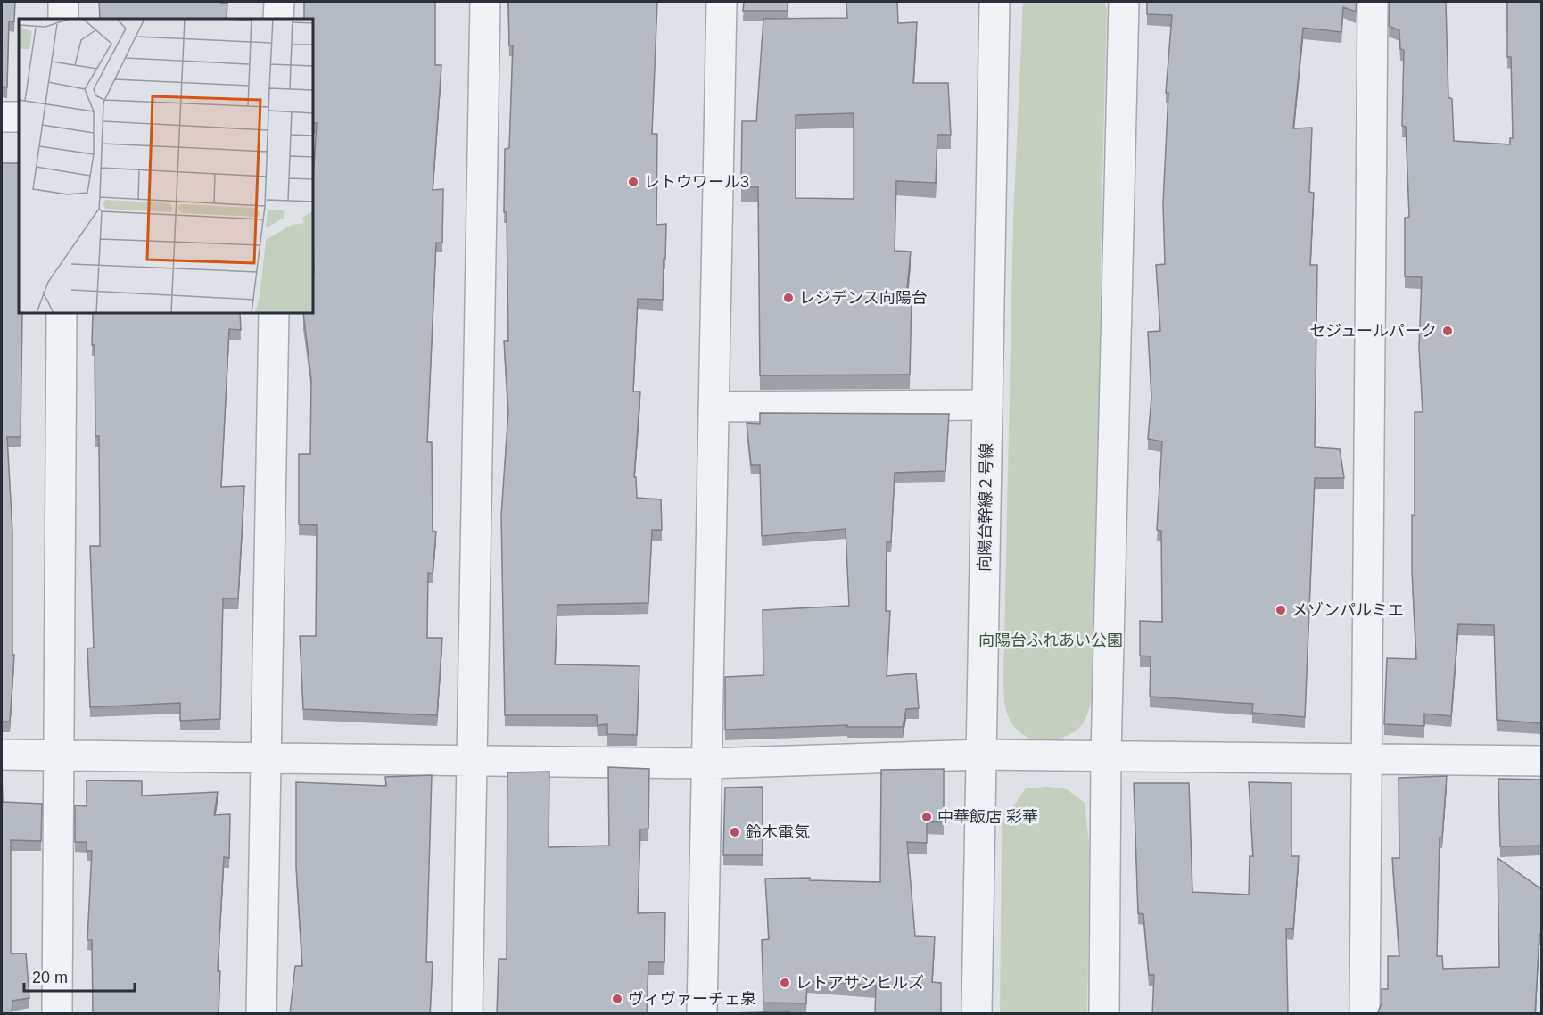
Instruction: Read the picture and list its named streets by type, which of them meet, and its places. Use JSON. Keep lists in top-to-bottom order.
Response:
{
  "streets": {
    "street": ["向陽台幹線２号線"]
  },
  "parks": ["向陽台ふれあい公園"],
  "places": [
    "レトウワール3",
    "レジデンス向陽台",
    "セジュールパーク",
    "メゾンパルミエ",
    "中華飯店 彩華",
    "鈴木電気",
    "レトアサンヒルズ",
    "ヴィヴァーチェ泉"
  ],
  "scale_bar": "20 m"
}
